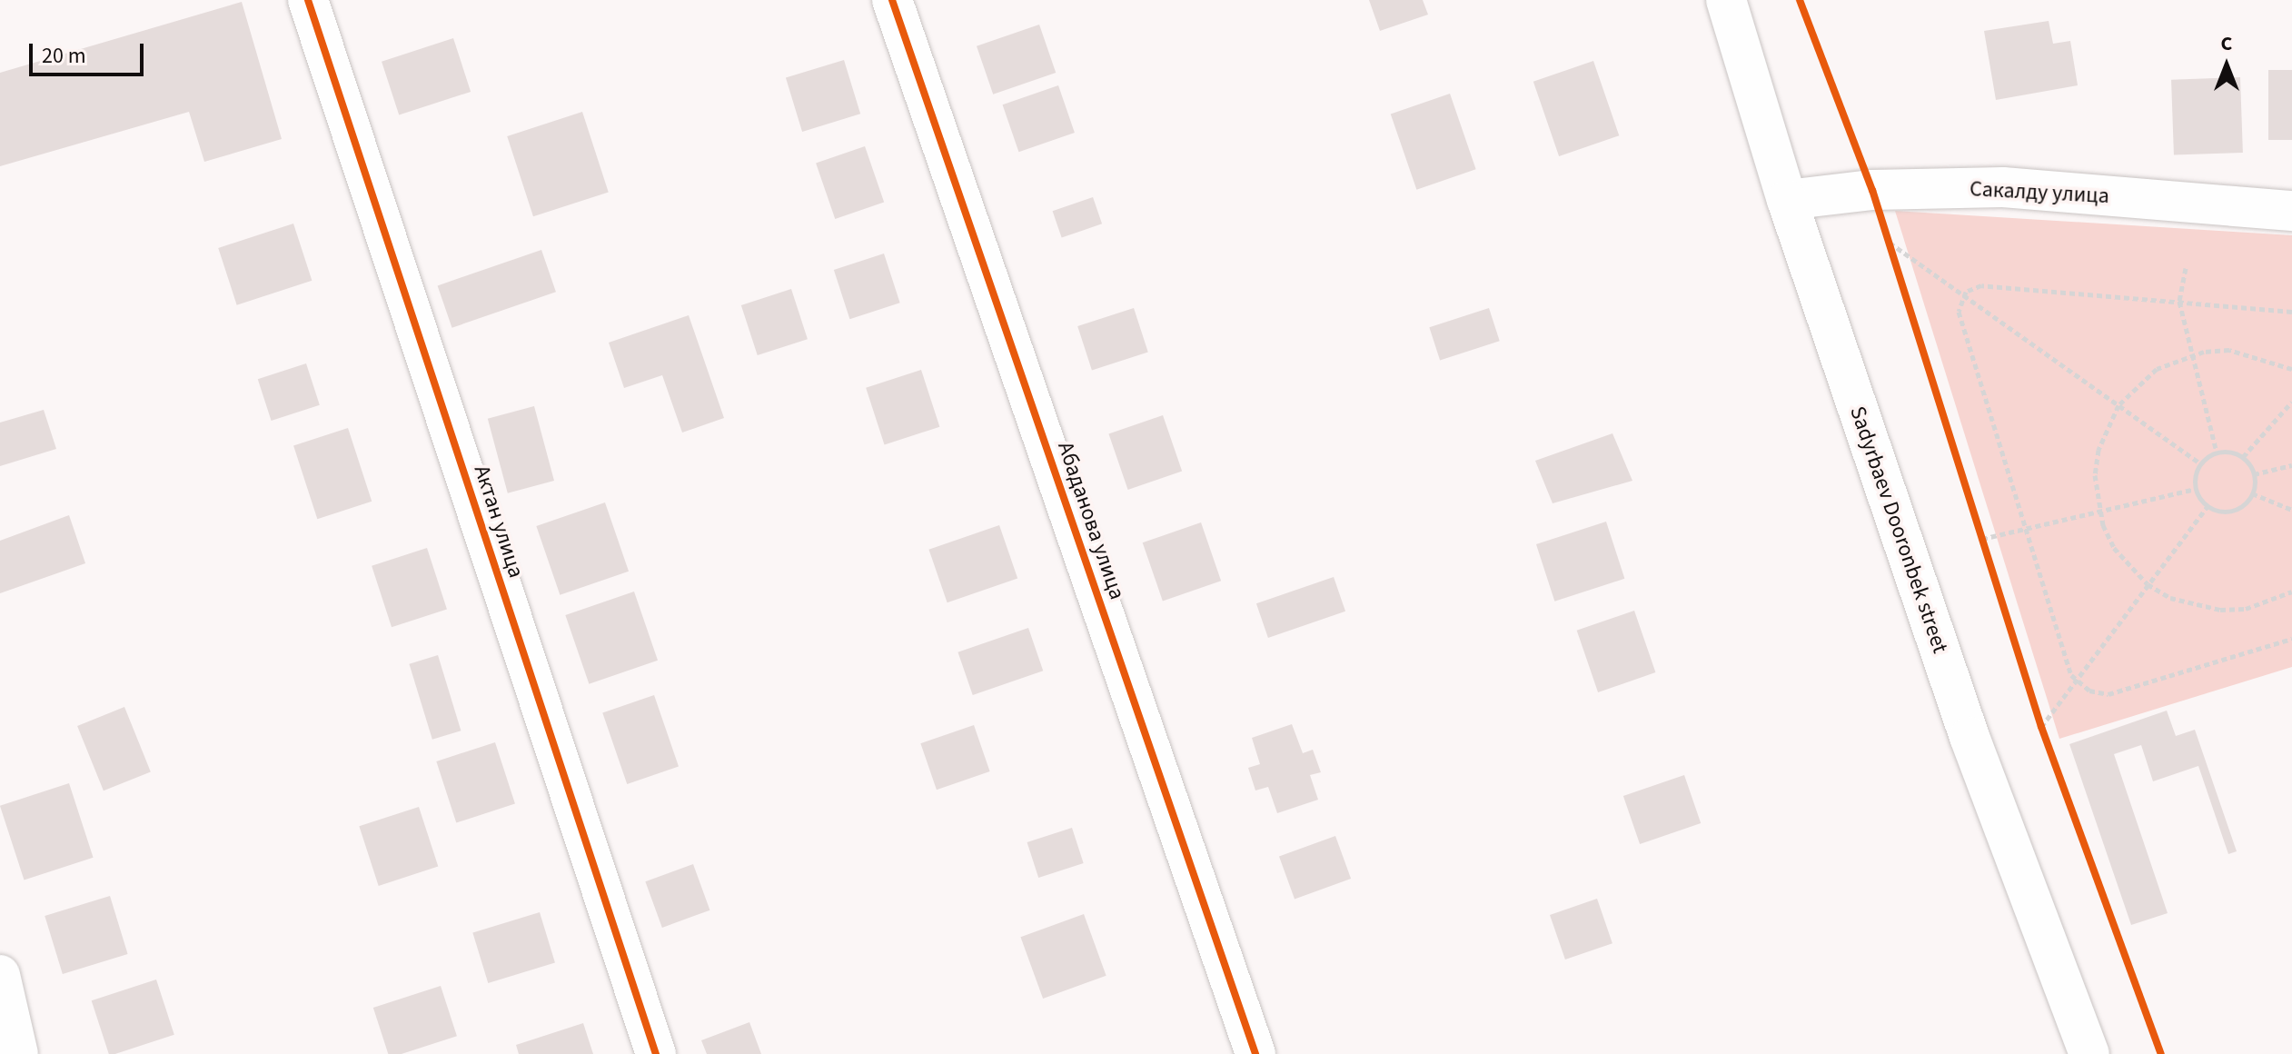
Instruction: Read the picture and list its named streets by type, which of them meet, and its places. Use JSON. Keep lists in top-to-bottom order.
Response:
{
  "streets": {
    "street": [
      "Сакалду улица",
      "Абаданова улица",
      "Актан улица",
      "Sadyrbaev Dooronbek street"
    ]
  },
  "crossings": [
    ["Сакалду улица", "Sadyrbaev Dooronbek street"]
  ],
  "scale_bar": "20 m",
  "north": "top"
}
